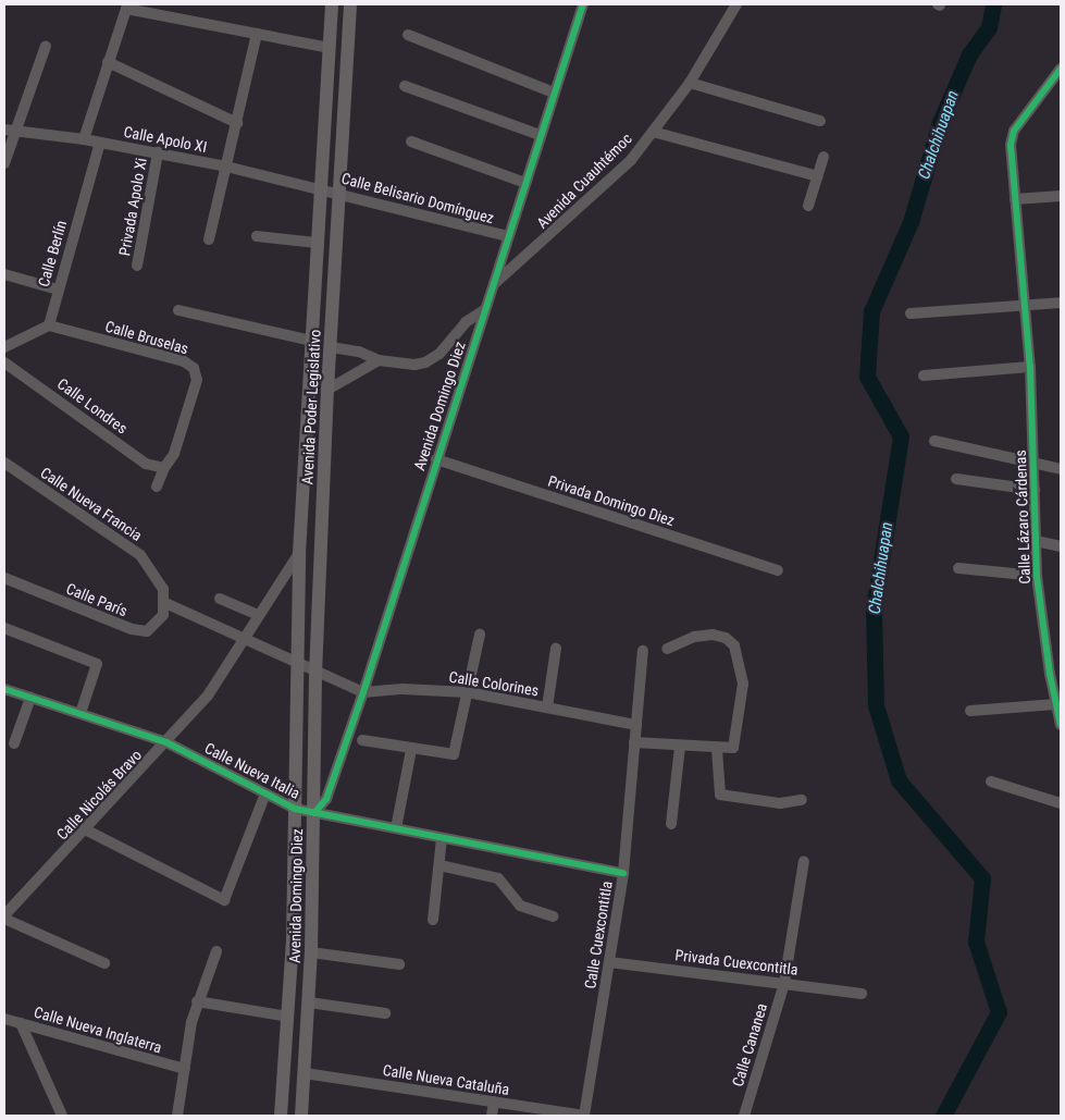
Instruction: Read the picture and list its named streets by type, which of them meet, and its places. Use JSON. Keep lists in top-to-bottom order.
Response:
{
  "streets": {
    "main road": ["Avenida Domingo Diez", "Avenida Poder Legislativo"],
    "street": [
      "Calle Apolo XI",
      "Avenida Cuauhtémoc",
      "Calle Belisario Domínguez",
      "Privada Apolo Xi",
      "Calle Berlín",
      "Calle Bruselas",
      "Calle Londres",
      "Privada Domingo Diez",
      "Calle Nueva Francia",
      "Calle Lázaro Cárdenas",
      "Calle París",
      "Calle Colorines",
      "Calle Nueva Italia",
      "Calle Nicolás Bravo",
      "Calle Cuexcontitla",
      "Privada Cuexcontitla",
      "Calle Nueva Inglaterra",
      "Calle Cananea",
      "Calle Nueva Cataluña"
    ]
  },
  "crossings": [
    ["Calle Apolo XI", "Calle Belisario Domínguez"],
    ["Calle Apolo XI", "Privada Apolo Xi"],
    ["Calle Apolo XI", "Calle Berlín"],
    ["Calle Apolo XI", "Avenida Poder Legislativo"],
    ["Avenida Cuauhtémoc", "Avenida Domingo Diez"],
    ["Calle Belisario Domínguez", "Avenida Domingo Diez"],
    ["Calle Belisario Domínguez", "Avenida Poder Legislativo"],
    ["Calle Berlín", "Calle Bruselas"],
    ["Calle Bruselas", "Calle Londres"],
    ["Avenida Domingo Diez", "Avenida Poder Legislativo"],
    ["Avenida Domingo Diez", "Privada Domingo Diez"],
    ["Avenida Domingo Diez", "Calle Colorines"],
    ["Avenida Domingo Diez", "Calle Nueva Italia"],
    ["Avenida Domingo Diez", "Calle Nueva Cataluña"],
    ["Avenida Poder Legislativo", "Calle Colorines"],
    ["Avenida Poder Legislativo", "Calle Nueva Italia"],
    ["Avenida Poder Legislativo", "Calle Nicolás Bravo"],
    ["Calle Nueva Francia", "Calle París"],
    ["Calle Colorines", "Calle Cuexcontitla"],
    ["Calle Nueva Italia", "Calle Nicolás Bravo"],
    ["Calle Nueva Italia", "Calle Cuexcontitla"],
    ["Calle Cuexcontitla", "Privada Cuexcontitla"],
    ["Calle Cuexcontitla", "Calle Nueva Cataluña"],
    ["Privada Cuexcontitla", "Calle Cananea"]
  ],
  "water": ["Chalchihuapan"]
}
